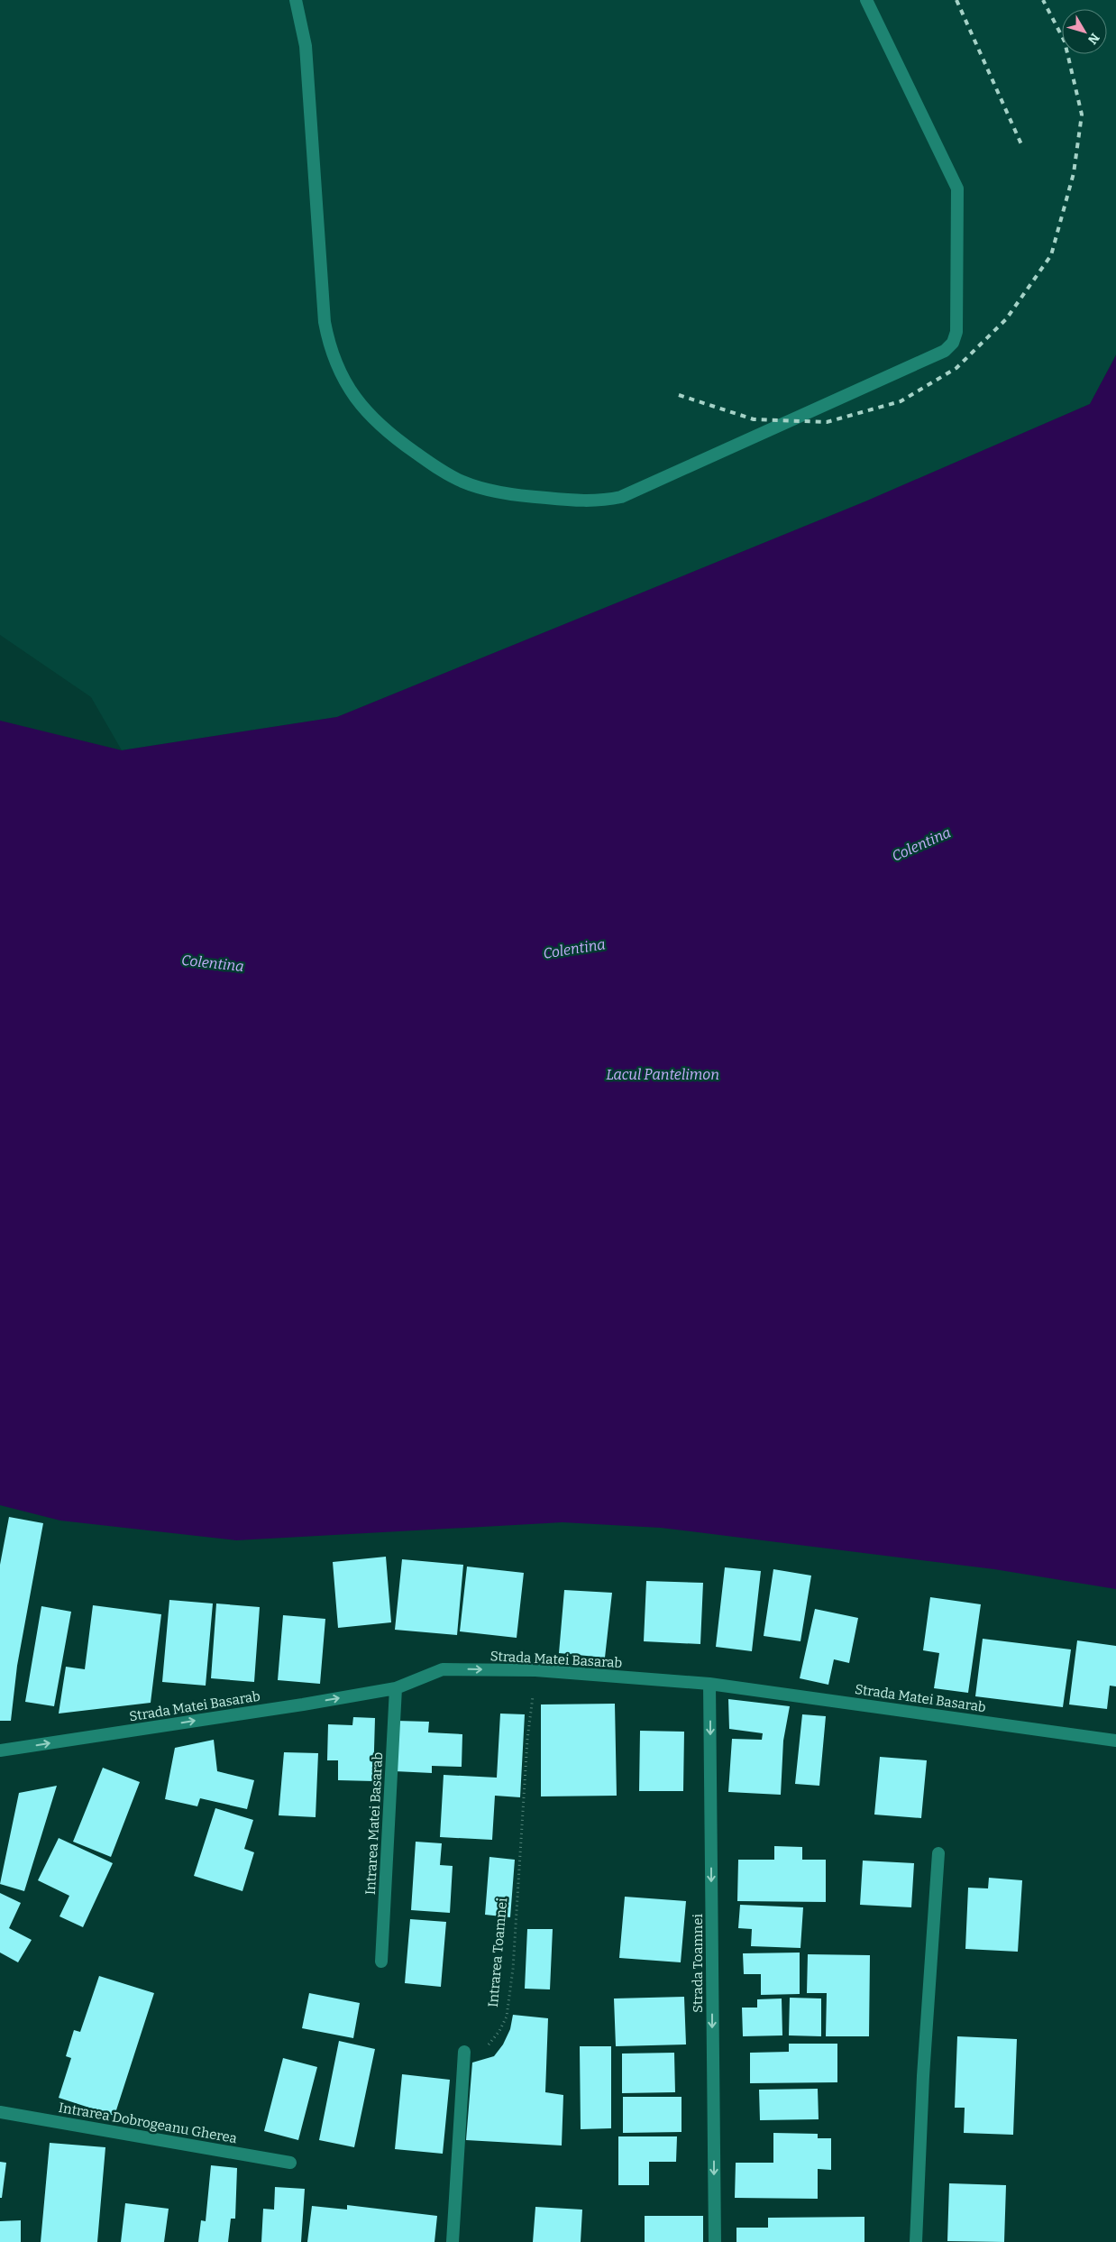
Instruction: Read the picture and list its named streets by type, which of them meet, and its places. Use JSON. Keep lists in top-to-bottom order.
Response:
{
  "streets": {
    "street": [
      "Strada Matei Basarab",
      "Intrarea Matei Basarab",
      "Strada Toamnei",
      "Intrarea Dobrogeanu Gherea"
    ],
    "path": ["Intrarea Toamnei"]
  },
  "crossings": [
    ["Strada Matei Basarab", "Intrarea Matei Basarab"],
    ["Strada Matei Basarab", "Intrarea Toamnei"],
    ["Strada Matei Basarab", "Strada Toamnei"]
  ],
  "one_way": ["Strada Matei Basarab", "Strada Toamnei"],
  "water": ["Colentina", "Lacul Pantelimon"],
  "north": "bottom right"
}
